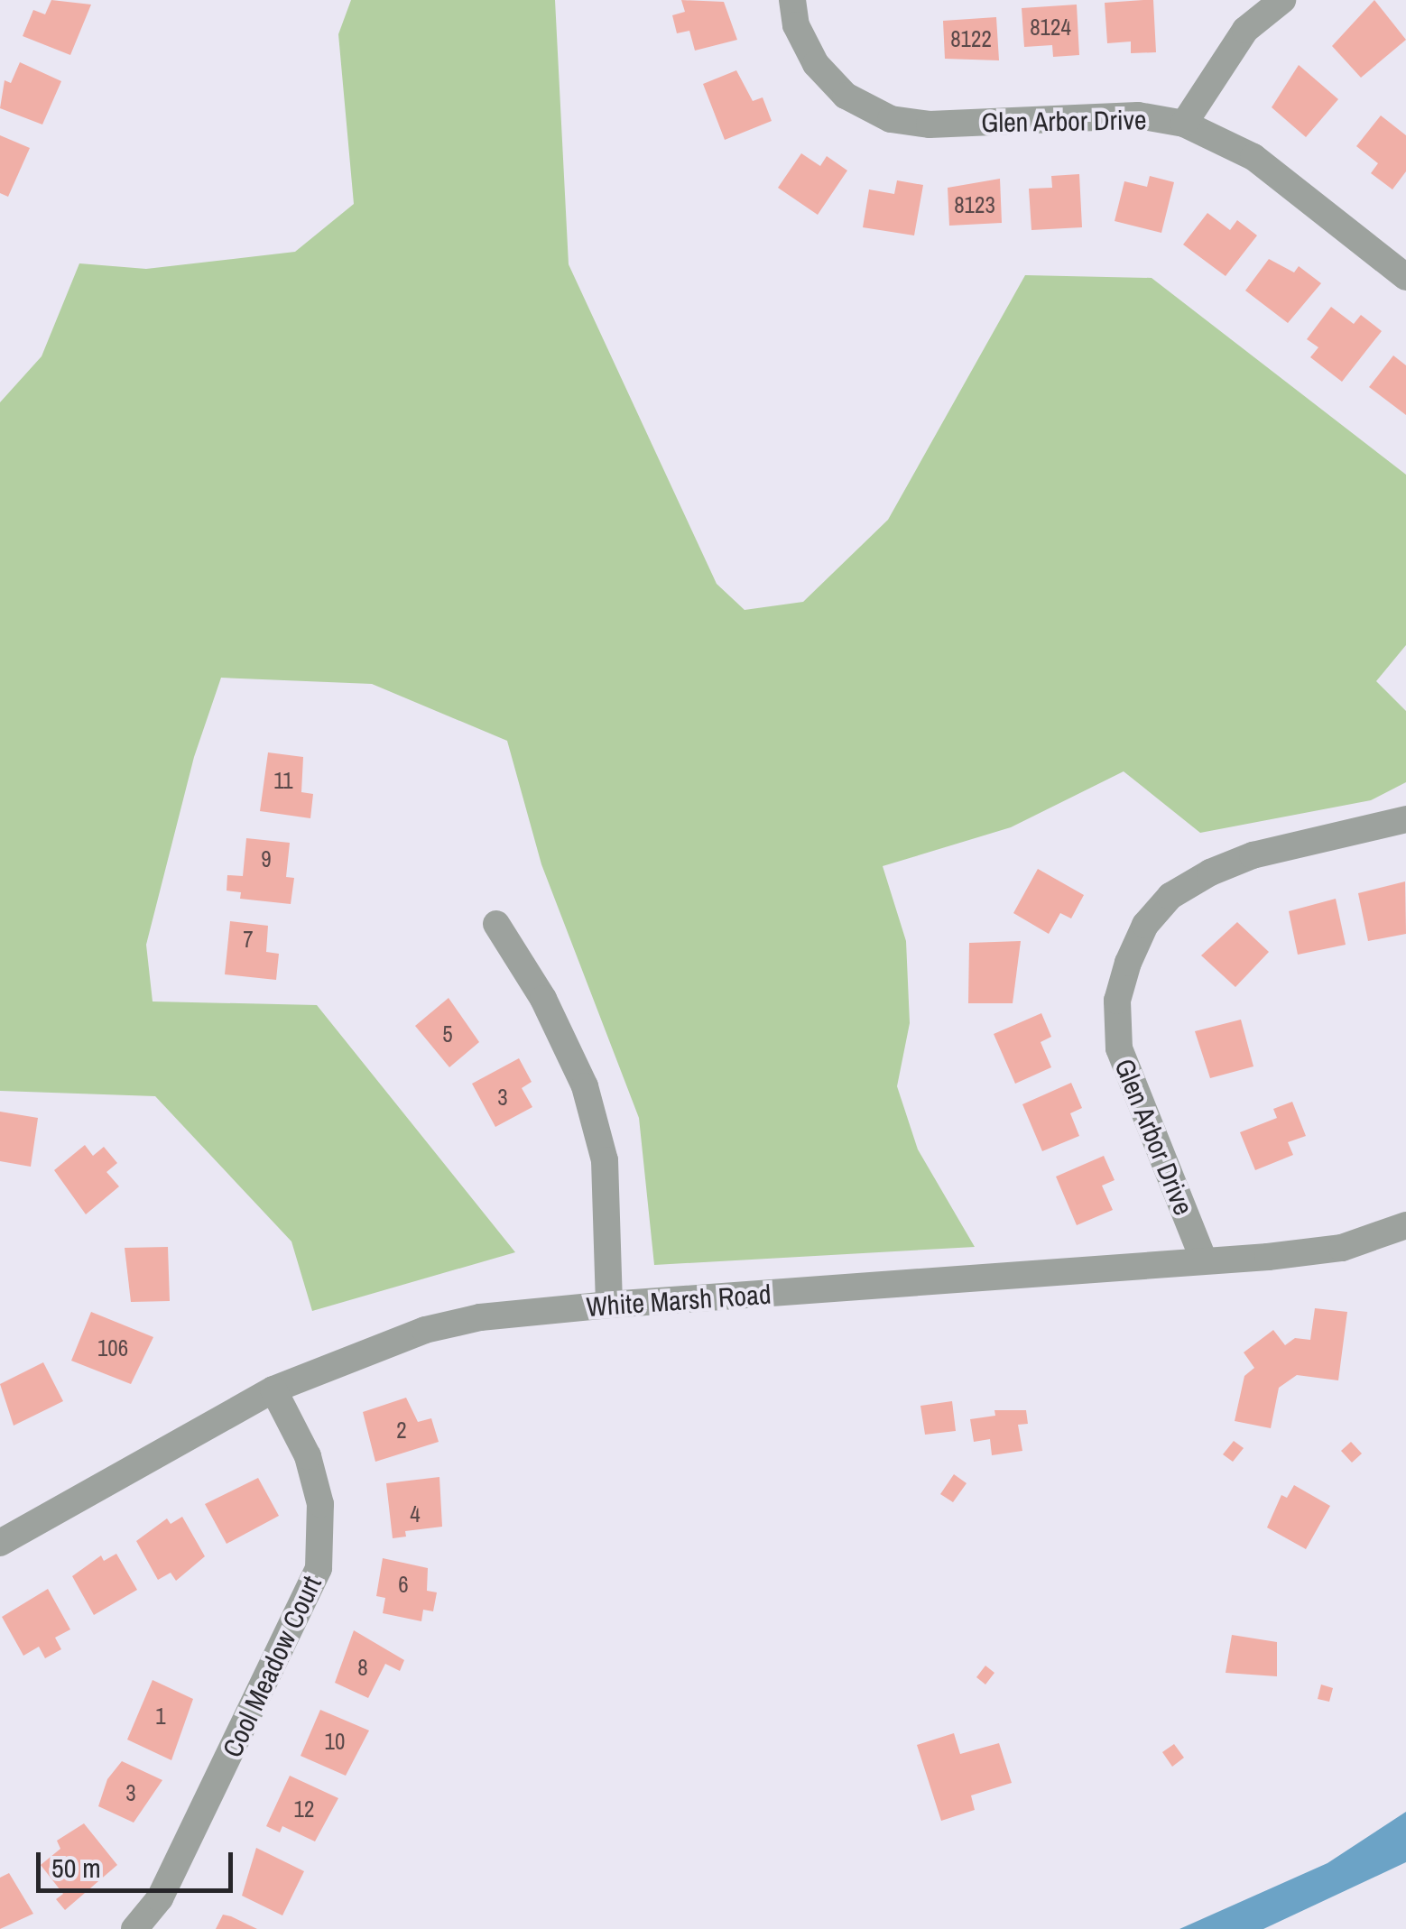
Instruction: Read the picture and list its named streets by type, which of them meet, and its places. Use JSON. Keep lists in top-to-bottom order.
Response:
{
  "streets": {
    "street": ["Glen Arbor Drive", "White Marsh Road", "Cool Meadow Court"]
  },
  "crossings": [
    ["Glen Arbor Drive", "White Marsh Road"],
    ["White Marsh Road", "Cool Meadow Court"]
  ],
  "house_numbers": [
    "8124",
    "8122",
    "8123",
    "11",
    "9",
    "7",
    "5",
    "3",
    "106",
    "2",
    "4",
    "6",
    "8",
    "1",
    "10",
    "3",
    "12"
  ],
  "scale_bar": "50 m"
}
